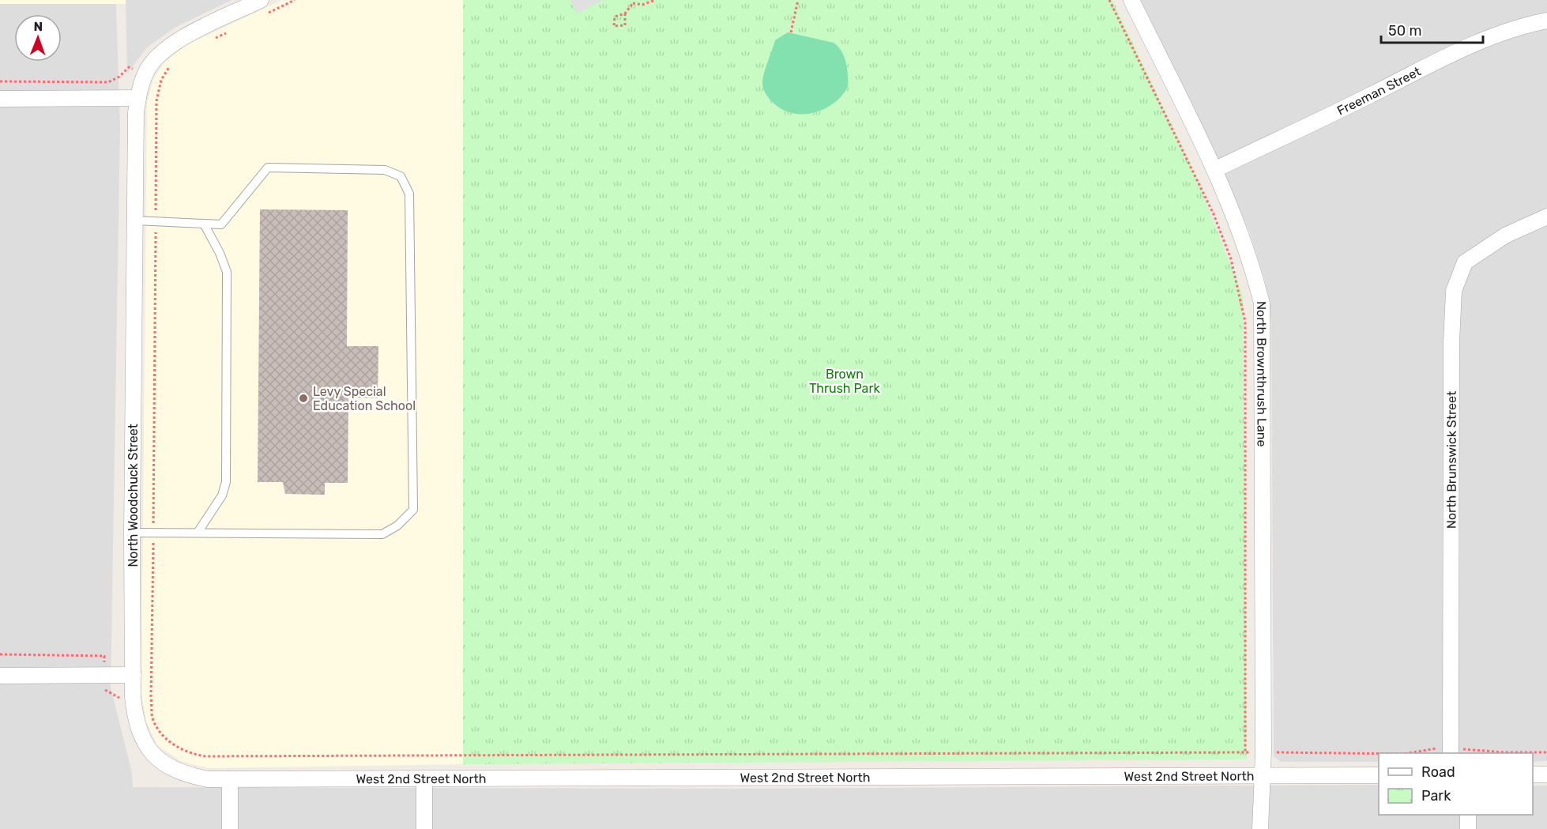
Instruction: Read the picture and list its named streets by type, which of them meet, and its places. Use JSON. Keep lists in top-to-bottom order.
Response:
{
  "streets": {
    "street": [
      "Freeman Street",
      "North Brownthrush Lane",
      "North Brunswick Street",
      "North Woodchuck Street",
      "West 2nd Street North"
    ]
  },
  "crossings": [
    ["Freeman Street", "North Brownthrush Lane"],
    ["North Brownthrush Lane", "West 2nd Street North"],
    ["North Woodchuck Street", "West 2nd Street North"]
  ],
  "parks": ["Brown Thrush Park"],
  "places": ["Levy Special Education School"],
  "legend": ["Road", "Park"],
  "scale_bar": "50 m",
  "north": "top"
}
